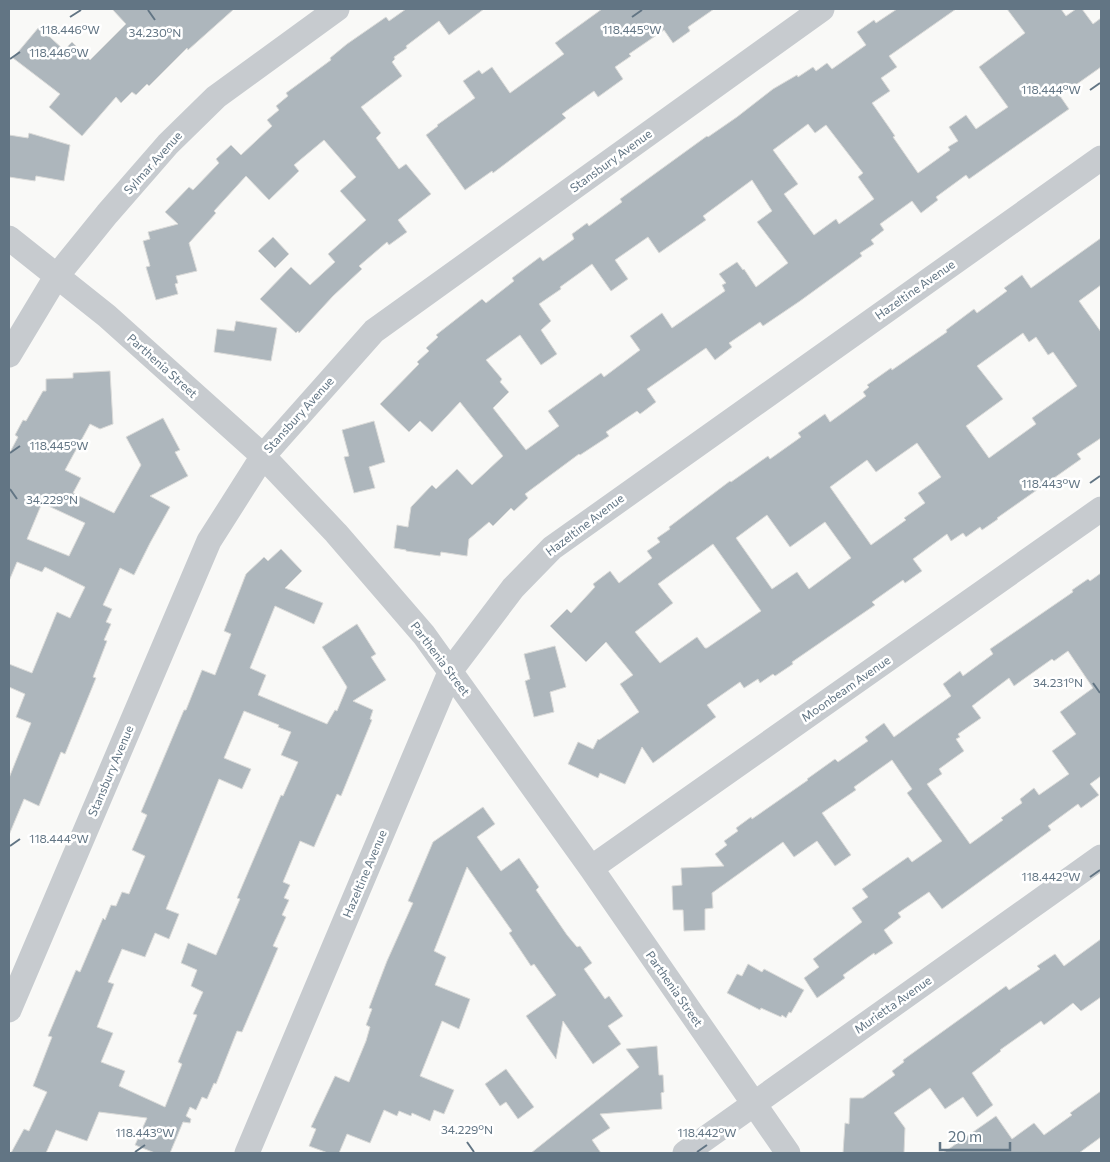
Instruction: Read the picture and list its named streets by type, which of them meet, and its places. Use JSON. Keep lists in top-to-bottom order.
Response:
{
  "streets": {
    "street": [
      "Stansbury Avenue",
      "Sylmar Avenue",
      "Hazeltine Avenue",
      "Parthenia Street",
      "Moonbeam Avenue",
      "Murietta Avenue"
    ]
  },
  "crossings": [
    ["Stansbury Avenue", "Parthenia Street"],
    ["Sylmar Avenue", "Parthenia Street"],
    ["Hazeltine Avenue", "Parthenia Street"],
    ["Parthenia Street", "Moonbeam Avenue"],
    ["Parthenia Street", "Murietta Avenue"]
  ],
  "scale_bar": "20 m",
  "coordinates": [
    "118.446°W",
    "118.445°W",
    "34.230°N",
    "118.444°W",
    "118.443°W",
    "34.229°N",
    "34.231°N",
    "118.442°W"
  ]
}
